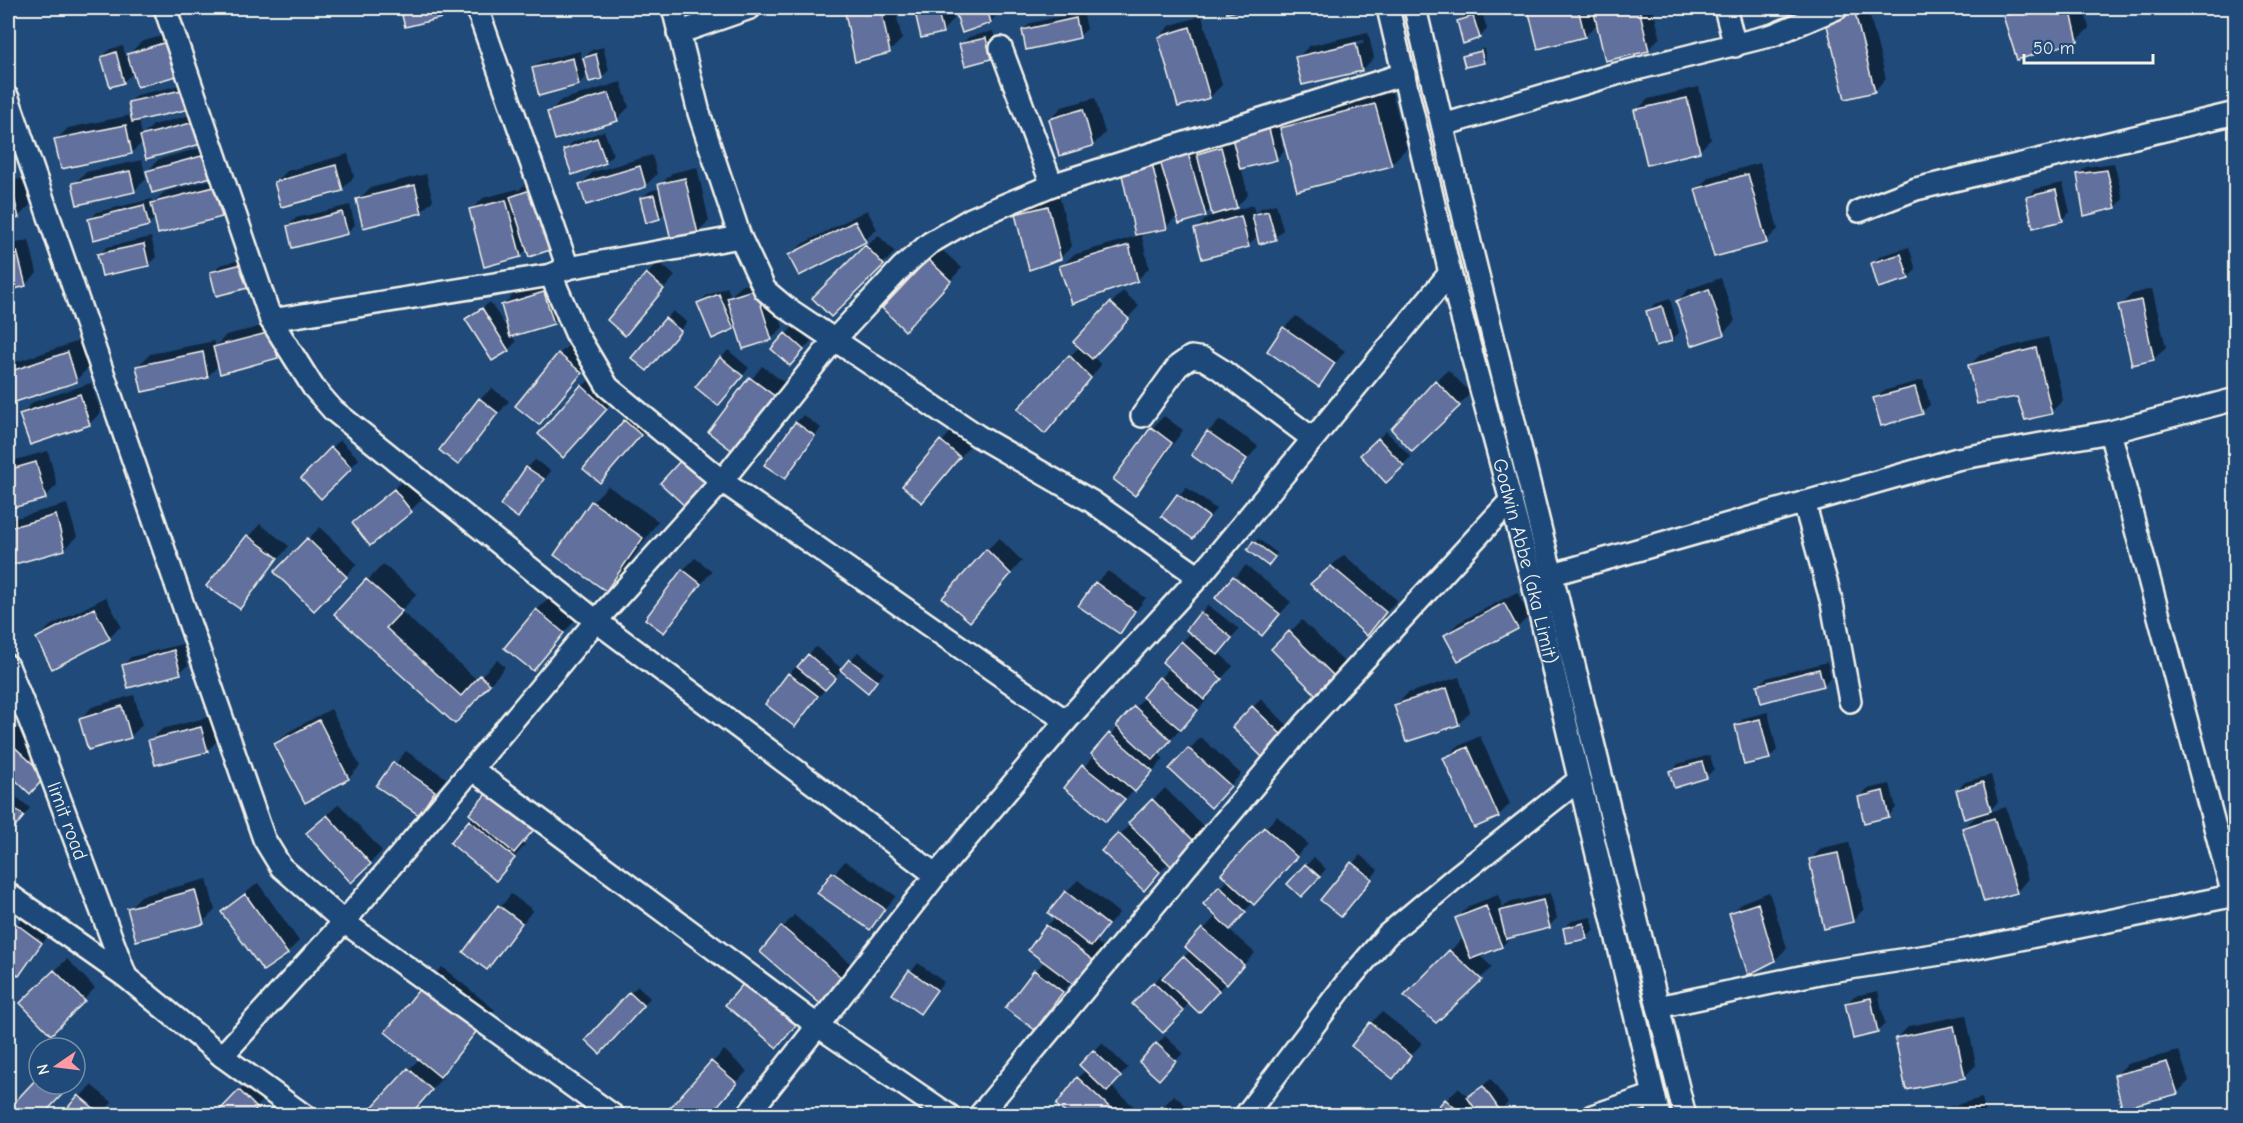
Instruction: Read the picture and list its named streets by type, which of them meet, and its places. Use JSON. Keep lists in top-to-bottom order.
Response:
{
  "streets": {
    "street": ["Godwin Abbe (aka Limit)", "limit road"]
  },
  "scale_bar": "50 m",
  "north": "left"
}
